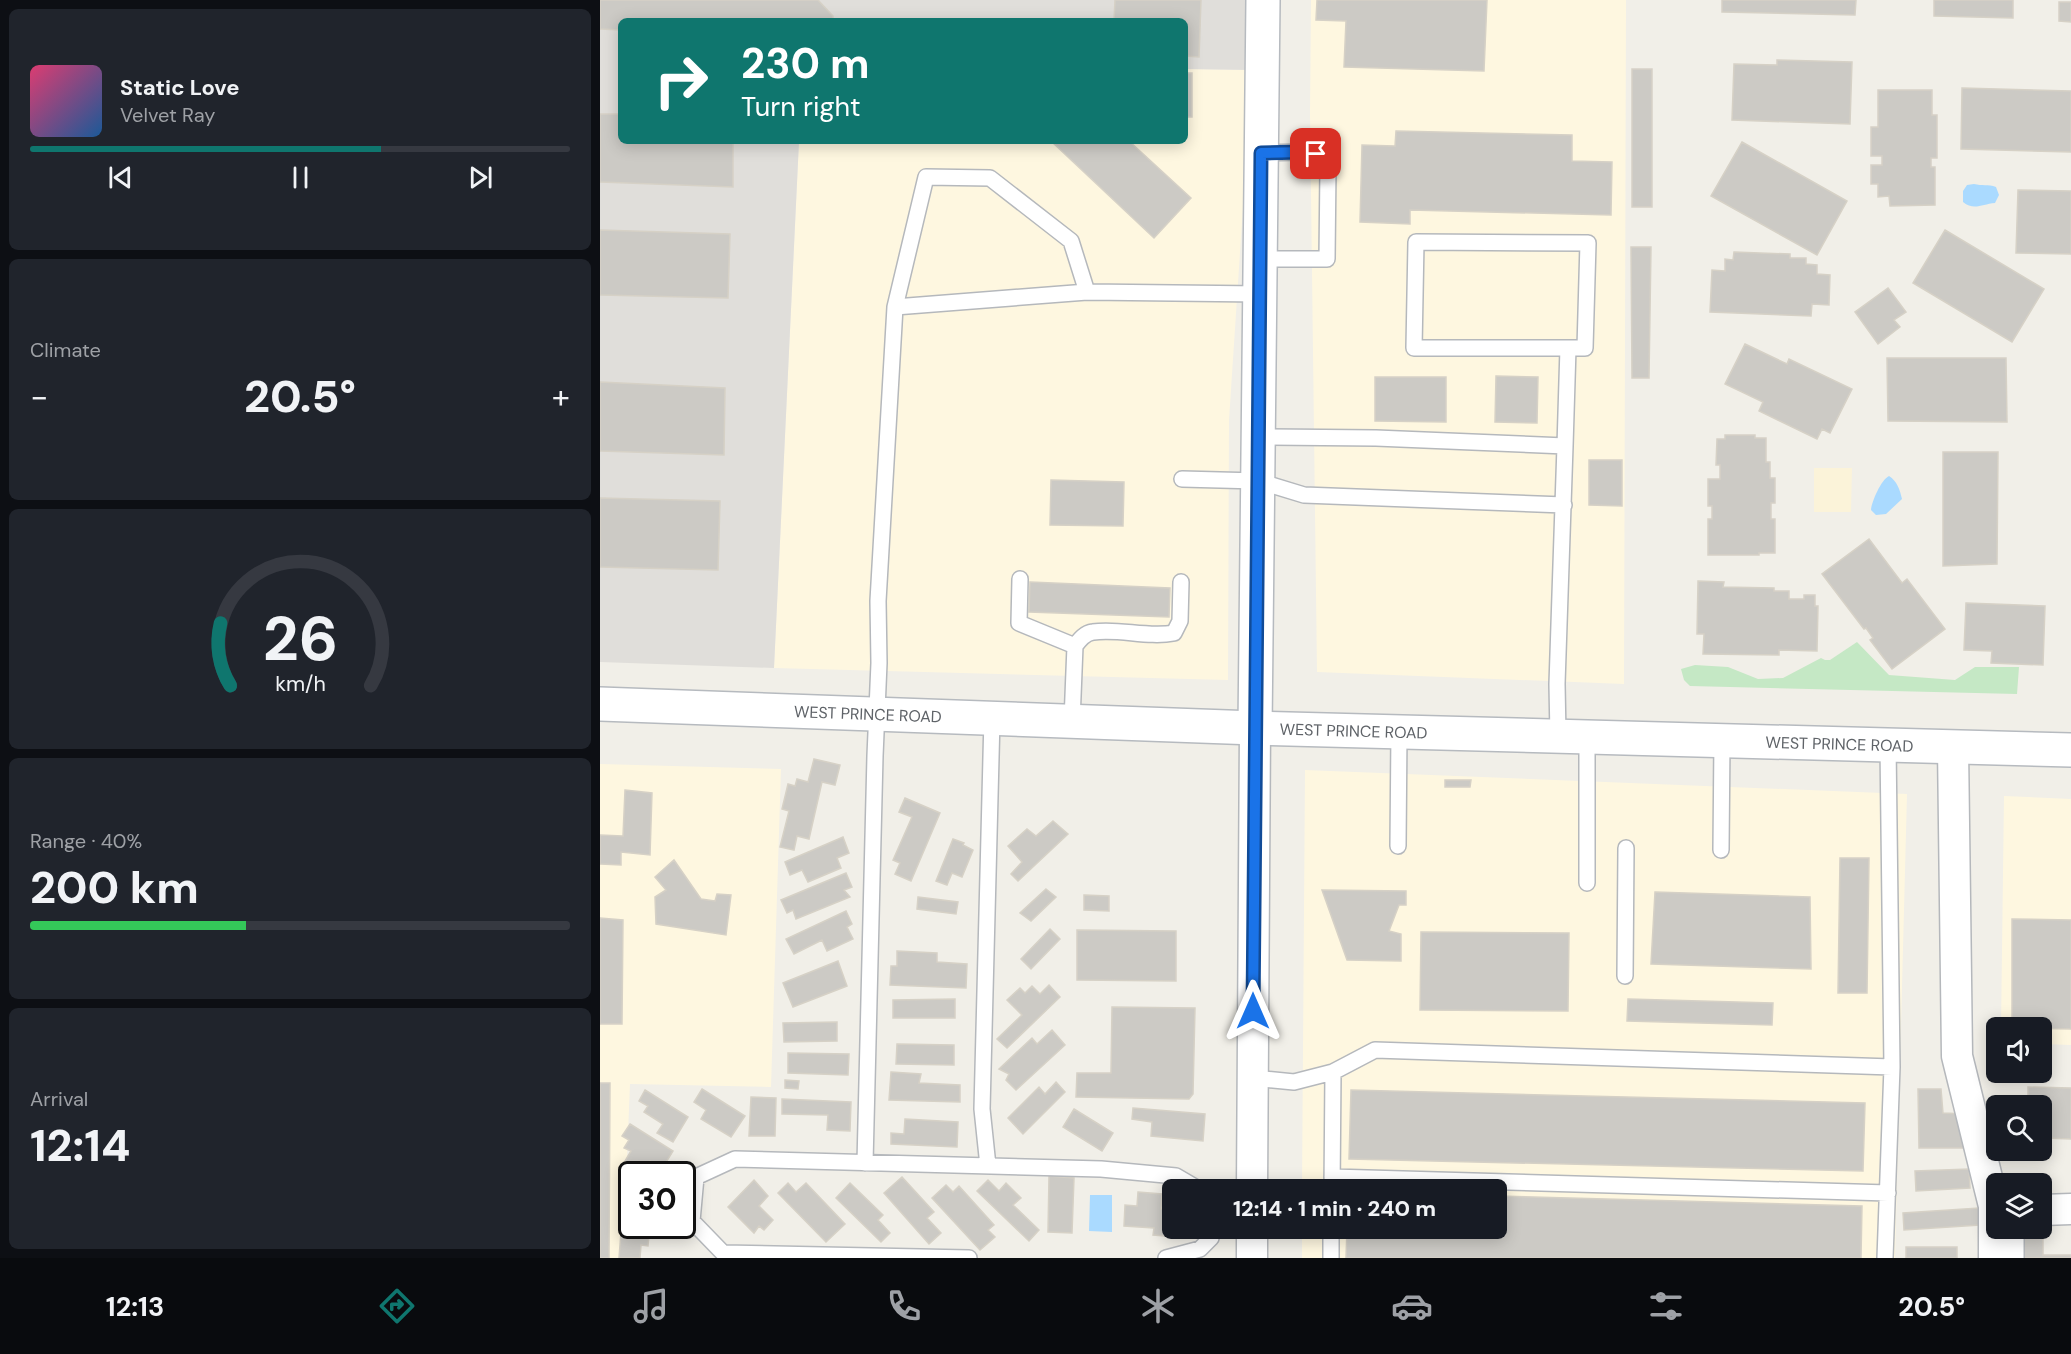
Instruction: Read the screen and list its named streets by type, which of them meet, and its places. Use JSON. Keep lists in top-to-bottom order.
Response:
{
  "streets": {
    "main road": ["WEST PRINCE ROAD"]
  },
  "page": {
    "turn": ["230 m", "Turn right"],
    "song": ["Static Love", "Velvet Ray"],
    "tile": [
      "Climate",
      ["Range · 40%", "200 km"],
      ["Arrival", "12:14"]
    ],
    "heat": ["−", "20.5°", "+"],
    "limit": "30",
    "trip": "12:14 · 1 min · 240 m",
    "tabs": ["12:13", "20.5°"],
    "gauge": ["26", "km/h"]
  }
}
